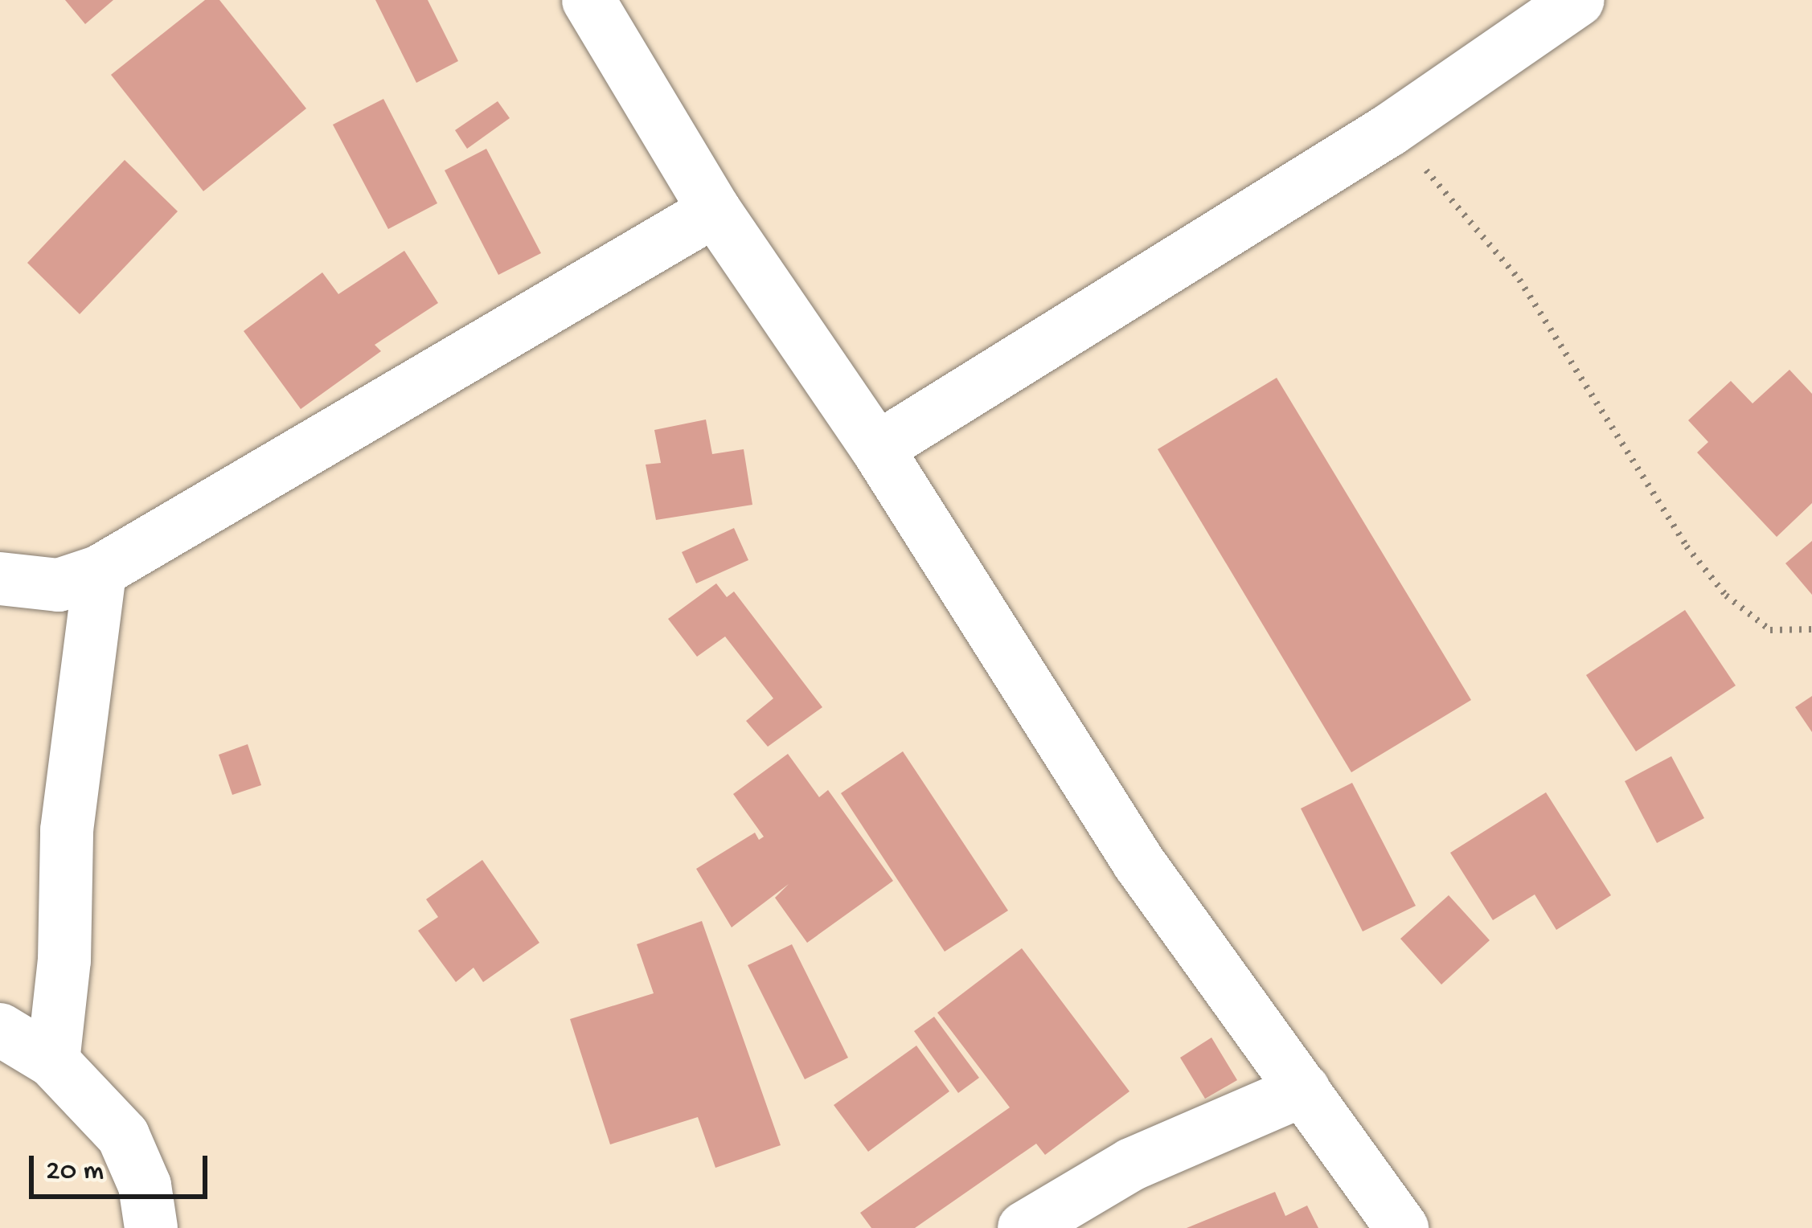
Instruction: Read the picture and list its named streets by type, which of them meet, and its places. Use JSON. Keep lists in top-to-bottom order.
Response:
{
  "scale_bar": "20 m"
}
